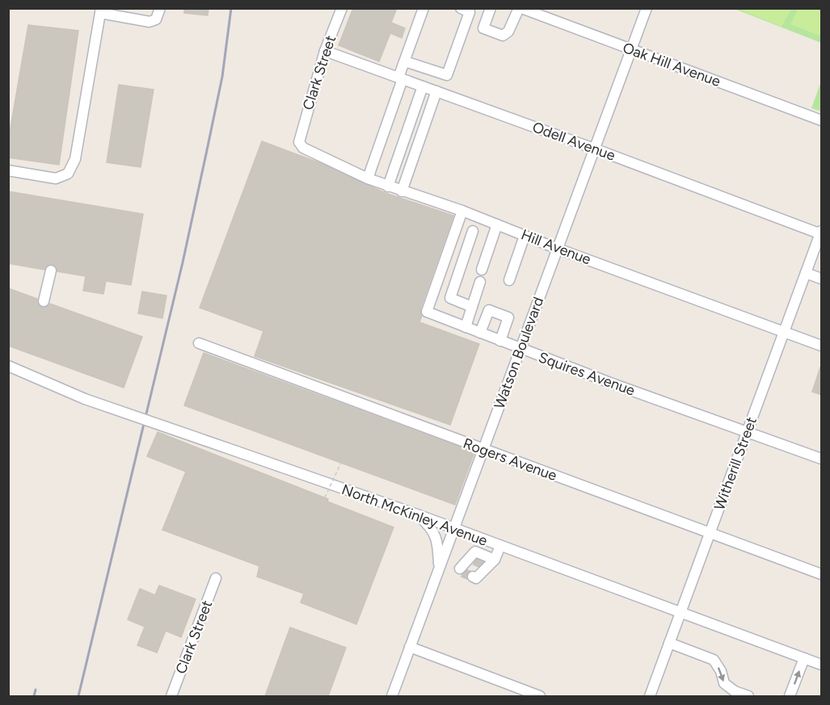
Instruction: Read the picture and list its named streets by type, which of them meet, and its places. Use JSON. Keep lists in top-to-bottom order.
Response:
{
  "streets": {
    "street": [
      "Oak Hill Avenue",
      "Clark Street",
      "Odell Avenue",
      "Hill Avenue",
      "Watson Boulevard",
      "Squires Avenue",
      "Rogers Avenue",
      "Witherill Street",
      "North McKinley Avenue"
    ]
  },
  "crossings": [
    ["Oak Hill Avenue", "Watson Boulevard"],
    ["Clark Street", "Odell Avenue"],
    ["Clark Street", "Hill Avenue"],
    ["Odell Avenue", "Watson Boulevard"],
    ["Odell Avenue", "Witherill Street"],
    ["Hill Avenue", "Watson Boulevard"],
    ["Hill Avenue", "Squires Avenue"],
    ["Hill Avenue", "Witherill Street"],
    ["Watson Boulevard", "Squires Avenue"],
    ["Watson Boulevard", "Rogers Avenue"],
    ["Watson Boulevard", "North McKinley Avenue"],
    ["Squires Avenue", "Witherill Street"],
    ["Rogers Avenue", "Witherill Street"],
    ["Witherill Street", "North McKinley Avenue"]
  ]
}
